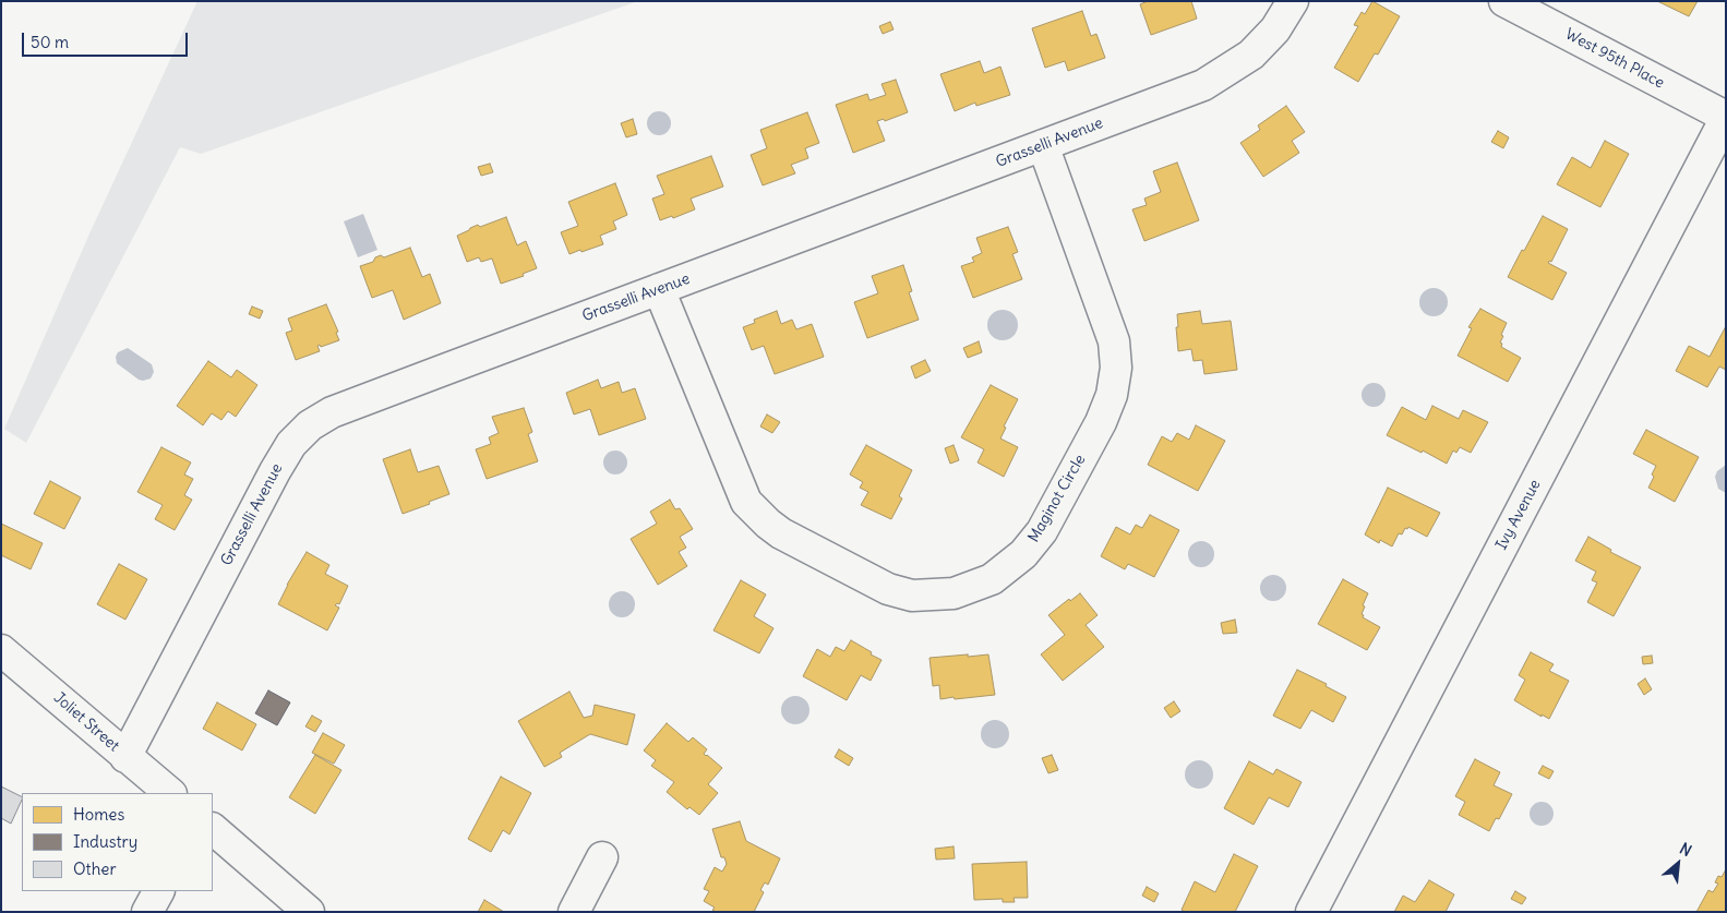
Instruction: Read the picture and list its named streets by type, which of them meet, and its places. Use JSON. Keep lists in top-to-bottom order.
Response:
{
  "streets": {
    "street": [
      "West 95th Place",
      "Grasselli Avenue",
      "Maginot Circle",
      "Ivy Avenue",
      "Joliet Street"
    ]
  },
  "crossings": [
    ["West 95th Place", "Ivy Avenue"],
    ["Grasselli Avenue", "Maginot Circle"],
    ["Grasselli Avenue", "Joliet Street"]
  ],
  "legend": ["Homes", "Industry", "Other"],
  "scale_bar": "50 m",
  "north": "top right"
}
